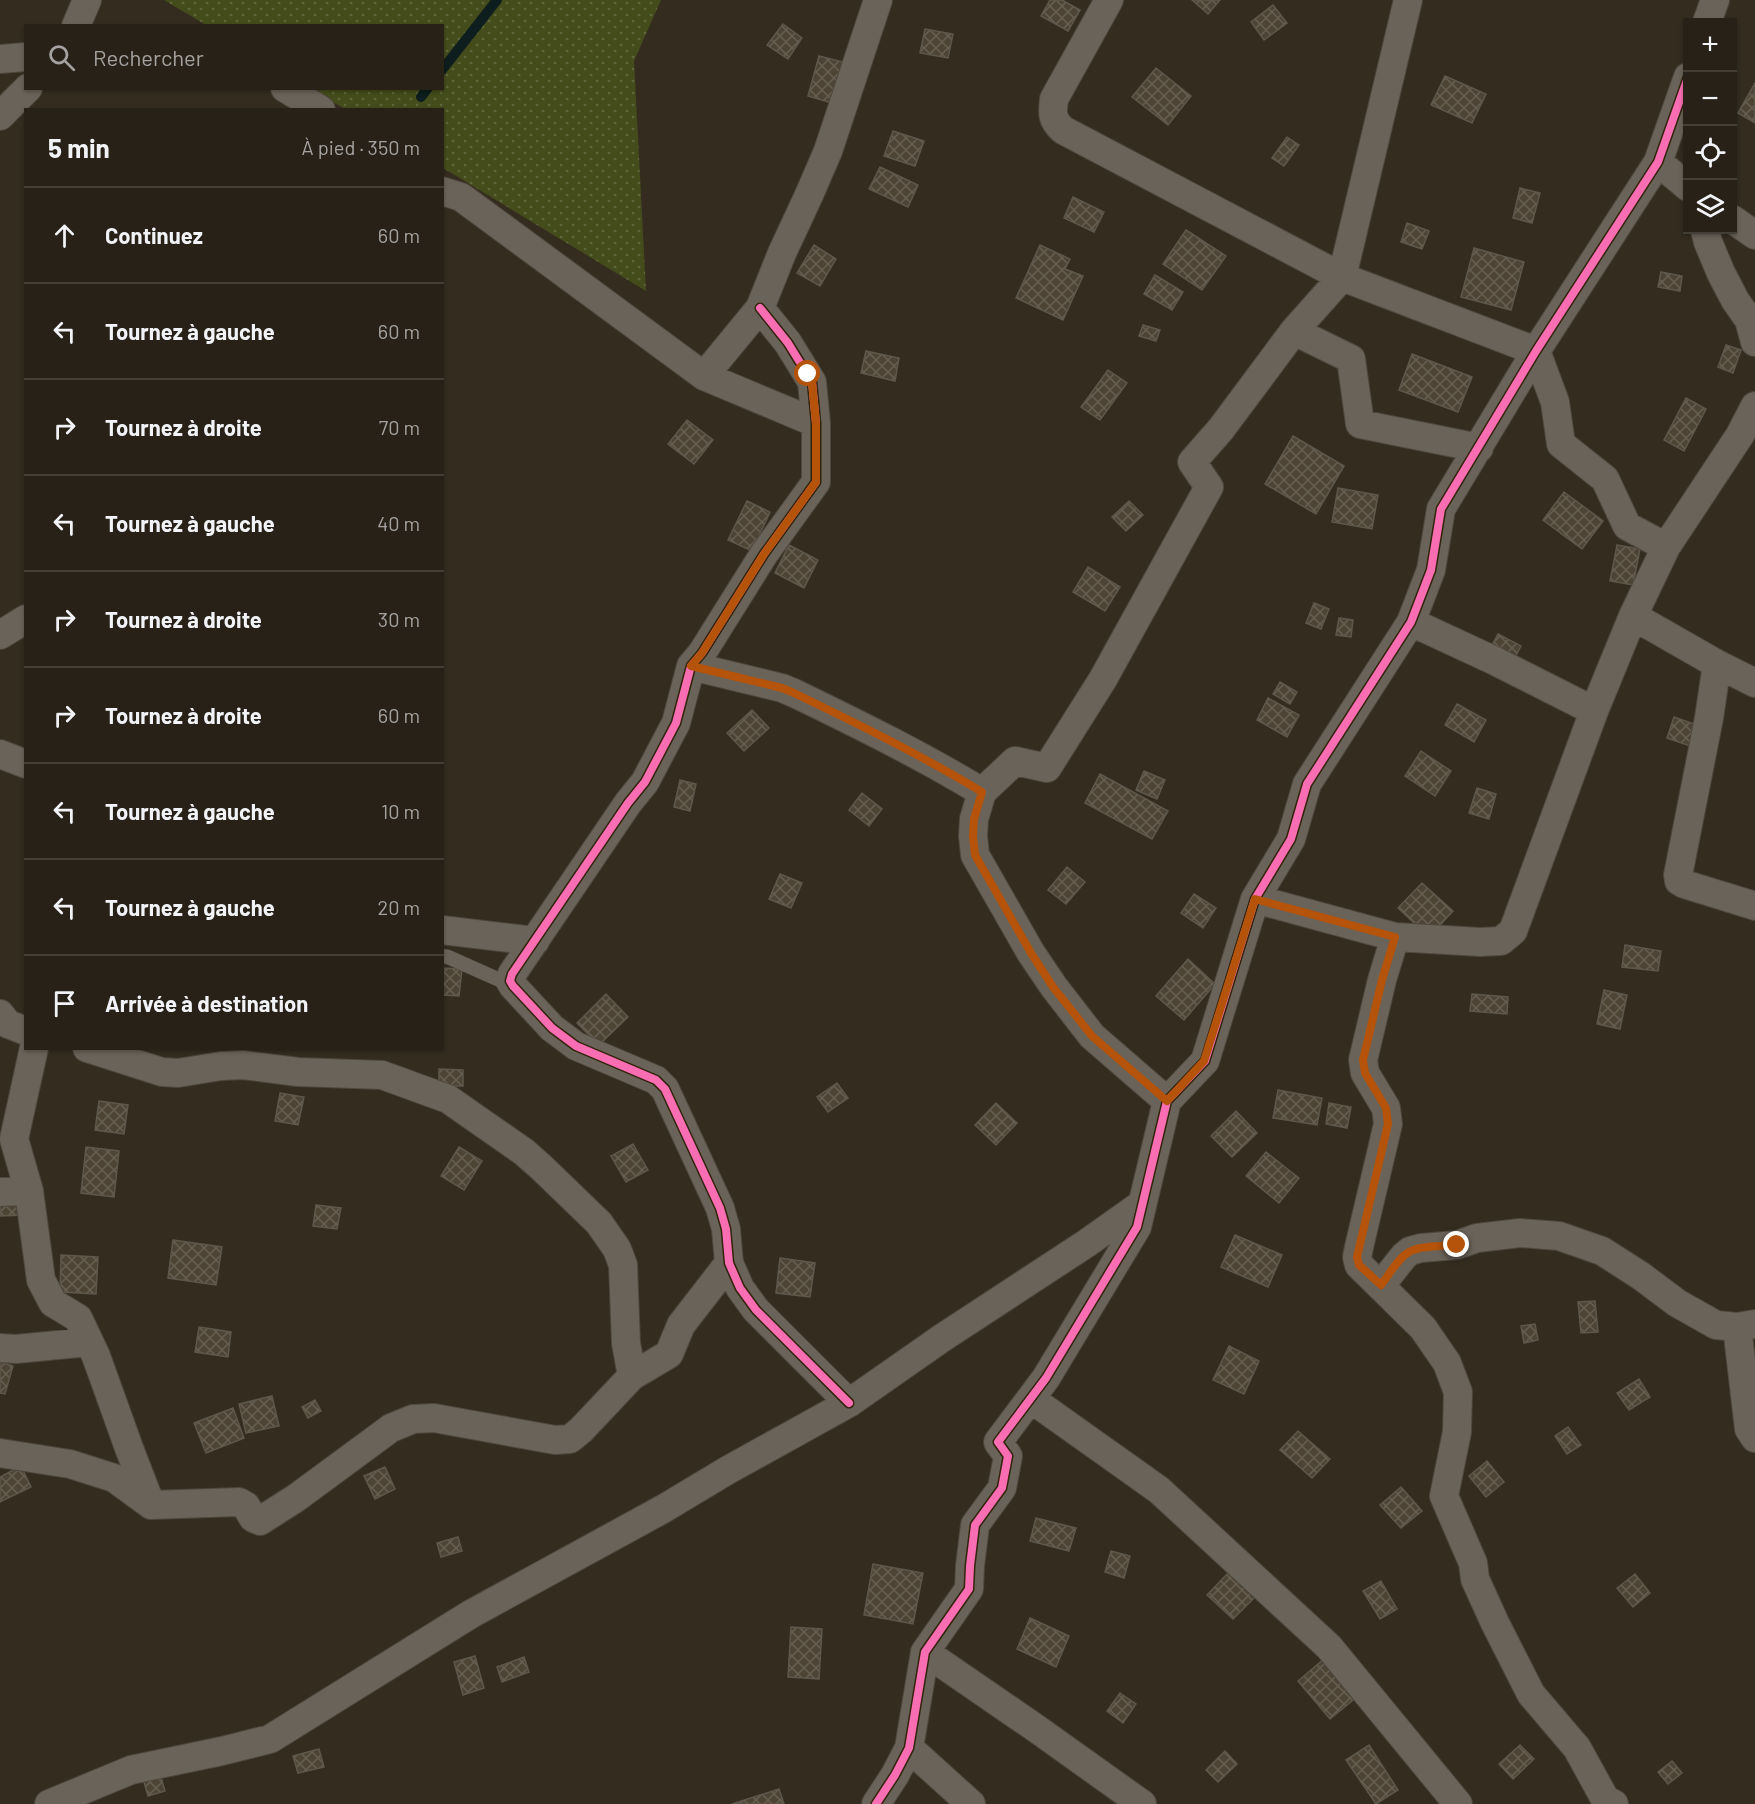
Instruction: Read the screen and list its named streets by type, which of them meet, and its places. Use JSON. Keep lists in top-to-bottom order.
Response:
{
  "page": {
    "map_buttons": ["+", "−"],
    "search": "Rechercher",
    "heading": ["5 min", "À pied · 350 m"],
    "list": [
      ["Continuez", "60 m"],
      ["Tournez à gauche", "60 m"],
      ["Tournez à droite", "70 m"],
      ["Tournez à gauche", "40 m"],
      ["Tournez à droite", "30 m"],
      ["Tournez à droite", "60 m"],
      ["Tournez à gauche", "10 m"],
      ["Tournez à gauche", "20 m"],
      "Arrivée à destination"
    ]
  }
}
